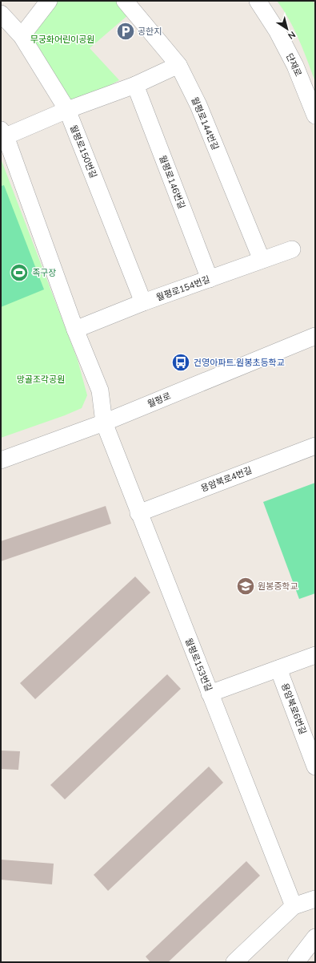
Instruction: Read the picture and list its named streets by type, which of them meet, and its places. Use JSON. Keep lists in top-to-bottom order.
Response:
{
  "streets": {
    "street": [
      "단재로",
      "월평로144번길",
      "월평로150번길",
      "월평로146번길",
      "월평로154번길",
      "월평로",
      "용암북로4번길",
      "월평로153번길",
      "용암북로6번길"
    ]
  },
  "crossings": [
    ["월평로144번길", "월평로154번길"],
    ["월평로150번길", "월평로154번길"],
    ["월평로146번길", "월평로154번길"],
    ["월평로154번길", "월평로153번길"],
    ["월평로", "월평로153번길"],
    ["용암북로4번길", "월평로153번길"]
  ],
  "parks": ["무궁화어린이공원", "망골조각공원"],
  "places": {
    "parking": ["공한지"],
    "sports": ["족구장"],
    "bus stop": ["건영아파트.원봉초등학교"],
    "school or university": ["원봉중학교"]
  },
  "north": "bottom right"
}
